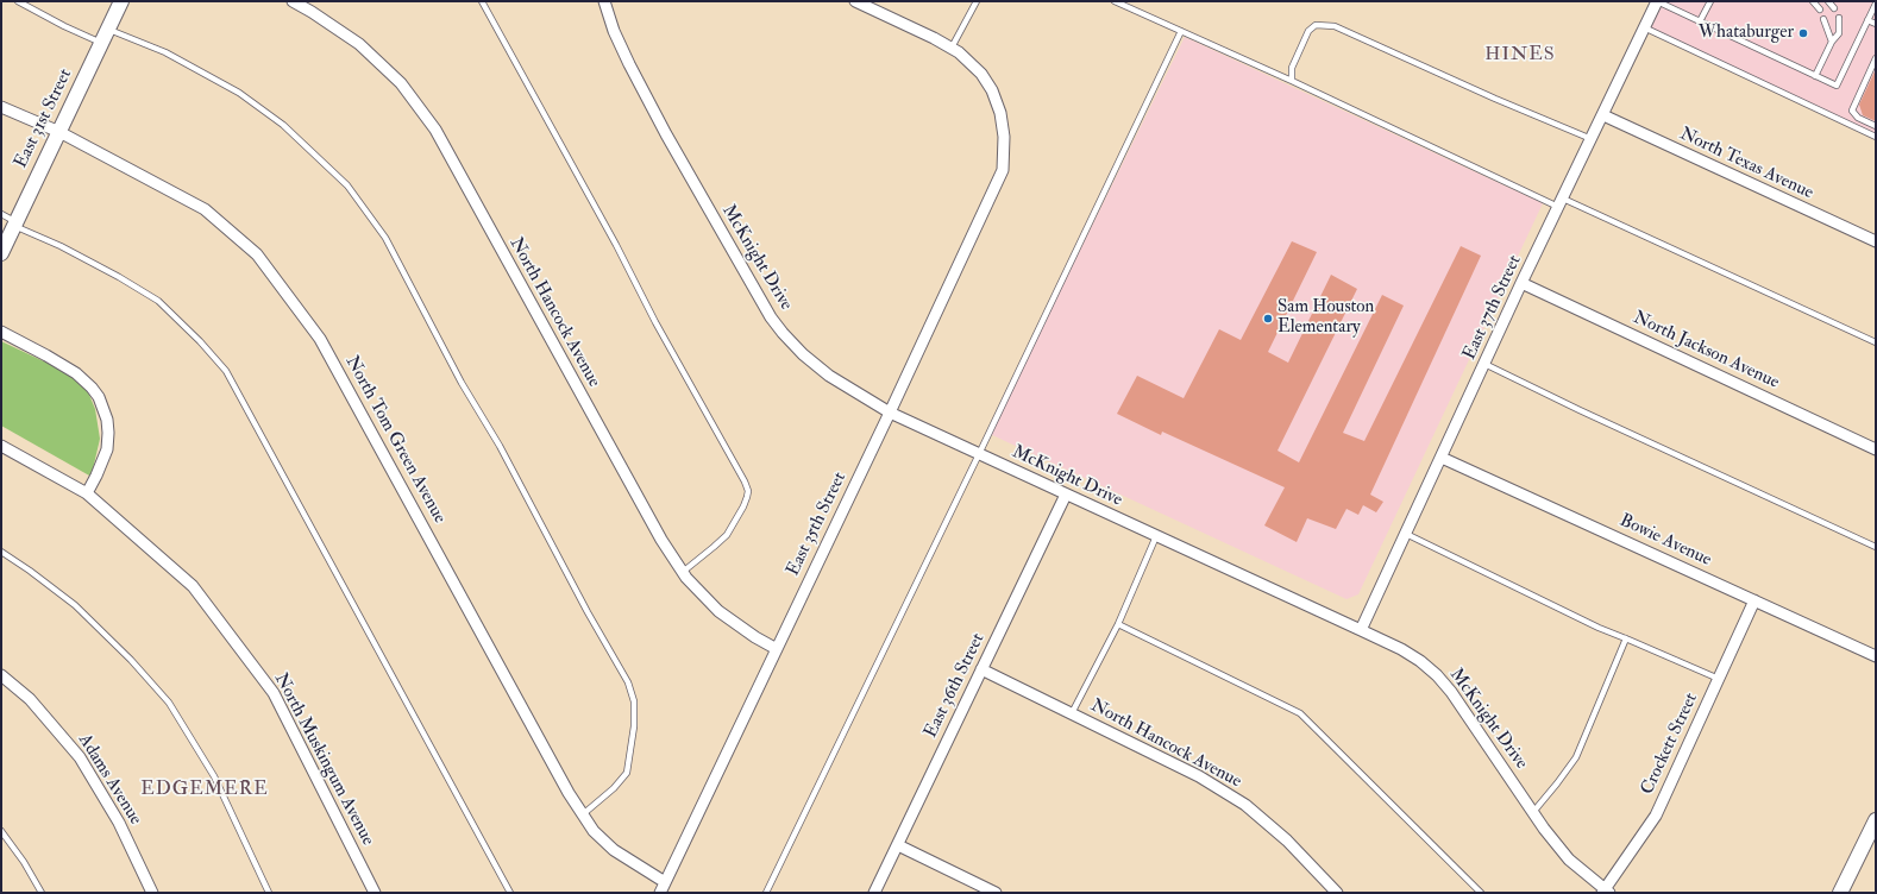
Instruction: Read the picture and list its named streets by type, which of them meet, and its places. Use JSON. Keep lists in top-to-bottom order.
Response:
{
  "streets": {
    "street": [
      "East 31st Street",
      "North Texas Avenue",
      "McKnight Drive",
      "East 37th Street",
      "North Hancock Avenue",
      "North Jackson Avenue",
      "North Tom Green Avenue",
      "East 35th Street",
      "Bowie Avenue",
      "East 36th Street",
      "Crockett Street",
      "North Muskingum Avenue",
      "Adams Avenue"
    ]
  },
  "crossings": [
    ["East 31st Street", "North Tom Green Avenue"],
    ["North Texas Avenue", "East 37th Street"],
    ["McKnight Drive", "East 37th Street"],
    ["McKnight Drive", "East 35th Street"],
    ["McKnight Drive", "East 36th Street"],
    ["McKnight Drive", "Crockett Street"],
    ["East 37th Street", "North Jackson Avenue"],
    ["East 37th Street", "Bowie Avenue"],
    ["North Hancock Avenue", "East 35th Street"],
    ["North Hancock Avenue", "East 36th Street"],
    ["North Tom Green Avenue", "East 35th Street"],
    ["Bowie Avenue", "Crockett Street"]
  ],
  "districts": ["HINES", "EDGEMERE"],
  "places": ["Whataburger", "Sam Houston Elementary"]
}
